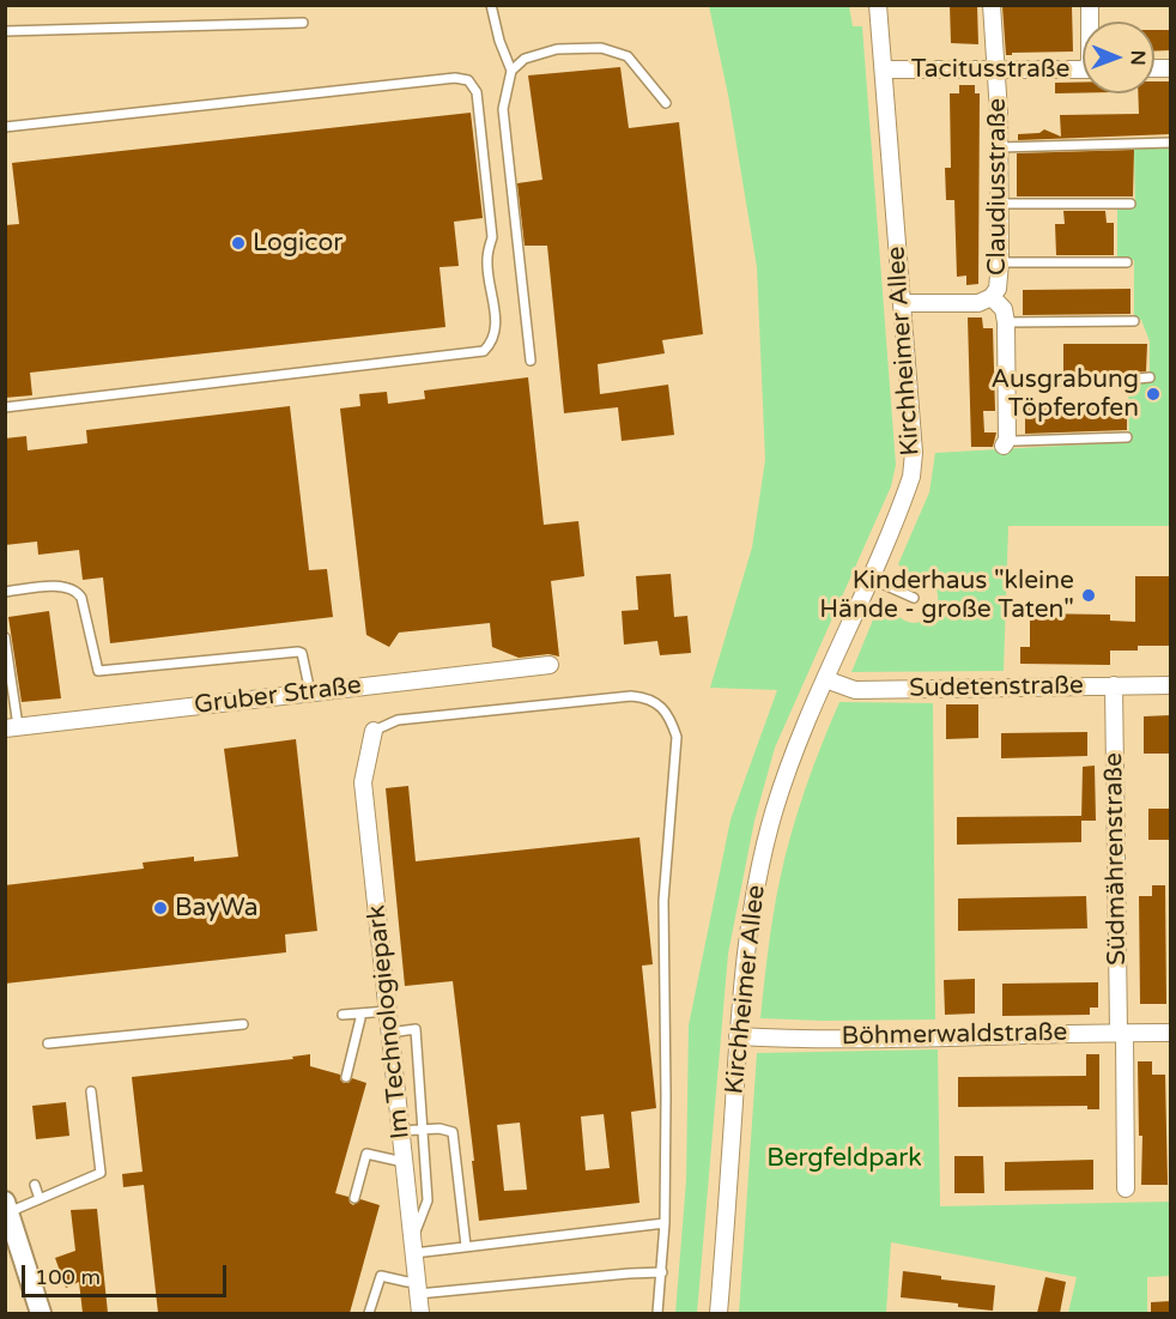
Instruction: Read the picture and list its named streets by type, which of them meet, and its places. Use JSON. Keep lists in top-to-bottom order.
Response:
{
  "streets": {
    "street": [
      "Tacitusstraße",
      "Claudiusstraße",
      "Kirchheimer Allee",
      "Sudetenstraße",
      "Gruber Straße",
      "Südmährenstraße",
      "Im Technologiepark",
      "Böhmerwaldstraße"
    ]
  },
  "crossings": [
    ["Tacitusstraße", "Claudiusstraße"],
    ["Tacitusstraße", "Kirchheimer Allee"],
    ["Claudiusstraße", "Kirchheimer Allee"],
    ["Kirchheimer Allee", "Sudetenstraße"],
    ["Kirchheimer Allee", "Böhmerwaldstraße"],
    ["Sudetenstraße", "Südmährenstraße"],
    ["Südmährenstraße", "Böhmerwaldstraße"]
  ],
  "parks": ["Bergfeldpark"],
  "places": [
    "Logicor",
    "Ausgrabung Töpferofen",
    "Kinderhaus \"kleine Hände - große Taten\"",
    "BayWa"
  ],
  "scale_bar": "100 m",
  "north": "right"
}
